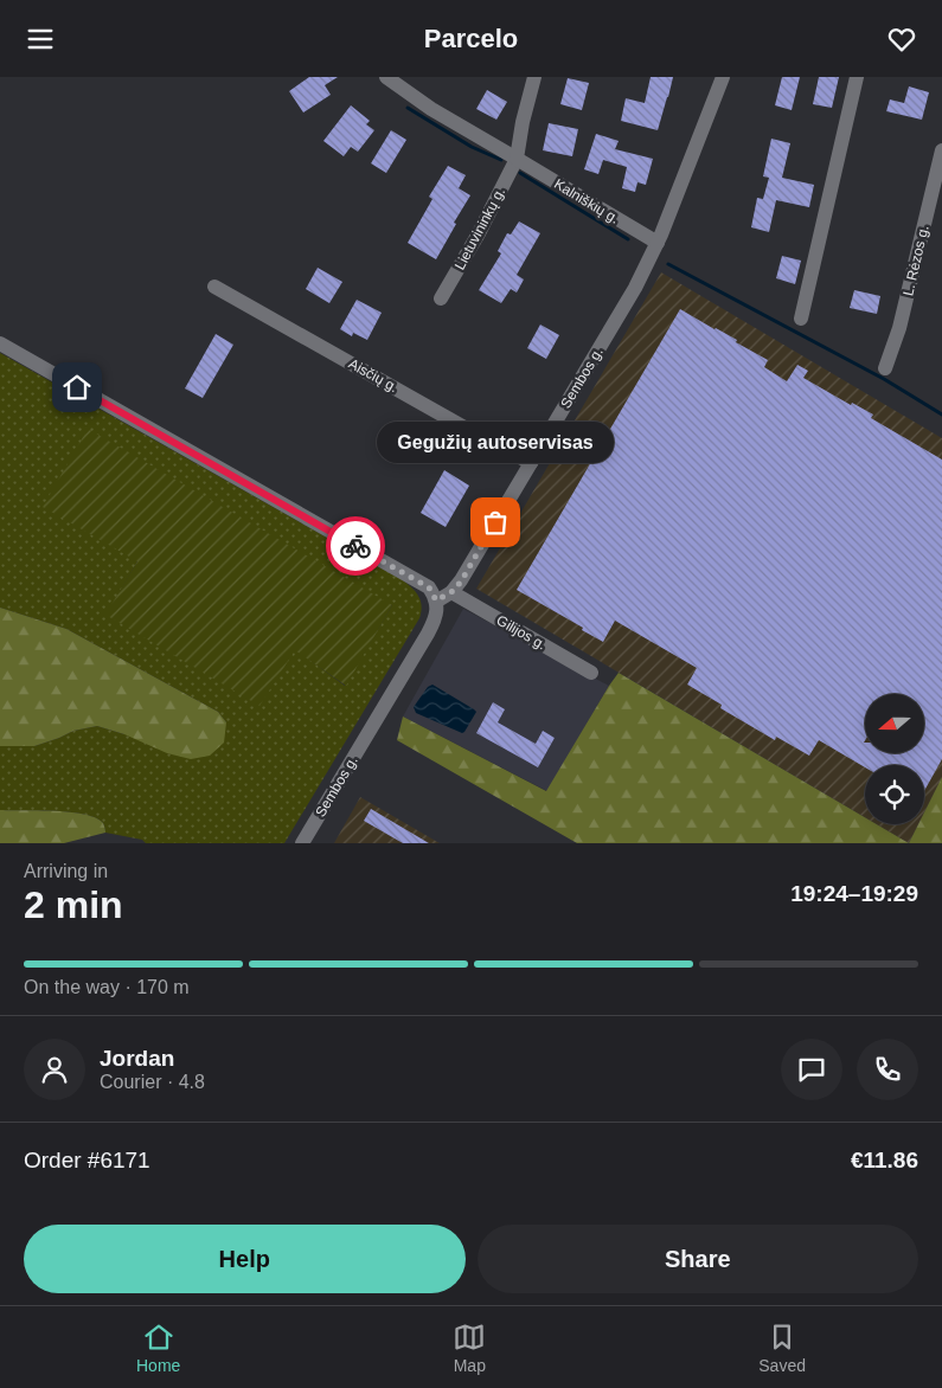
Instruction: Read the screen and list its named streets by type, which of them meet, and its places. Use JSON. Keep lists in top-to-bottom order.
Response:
{
  "streets": {
    "street": [
      "Kalniškių g.",
      "Lietuvininkų g.",
      "L. Rėzos g.",
      "Aisčių g.",
      "Sembos g.",
      "Gilijos g."
    ]
  },
  "crossings": [
    ["Kalniškių g.", "Lietuvininkų g."],
    ["Kalniškių g.", "Sembos g."],
    ["Aisčių g.", "Sembos g."],
    ["Sembos g.", "Gilijos g."]
  ],
  "places": ["Gegužių autoservisas"],
  "north": "left",
  "page": {
    "header": "Parcelo",
    "bubble": "Gegužių autoservisas",
    "heading": ["2 min", "Arriving in", "19:24–19:29"],
    "panel": [
      "Jordan",
      "Courier · 4.8",
      "Order #6171",
      "€11.86"
    ],
    "bar": "On the way · 170 m",
    "buttons": ["Help", "Share"],
    "tabs": ["Home", "Map", "Saved"]
  }
}
